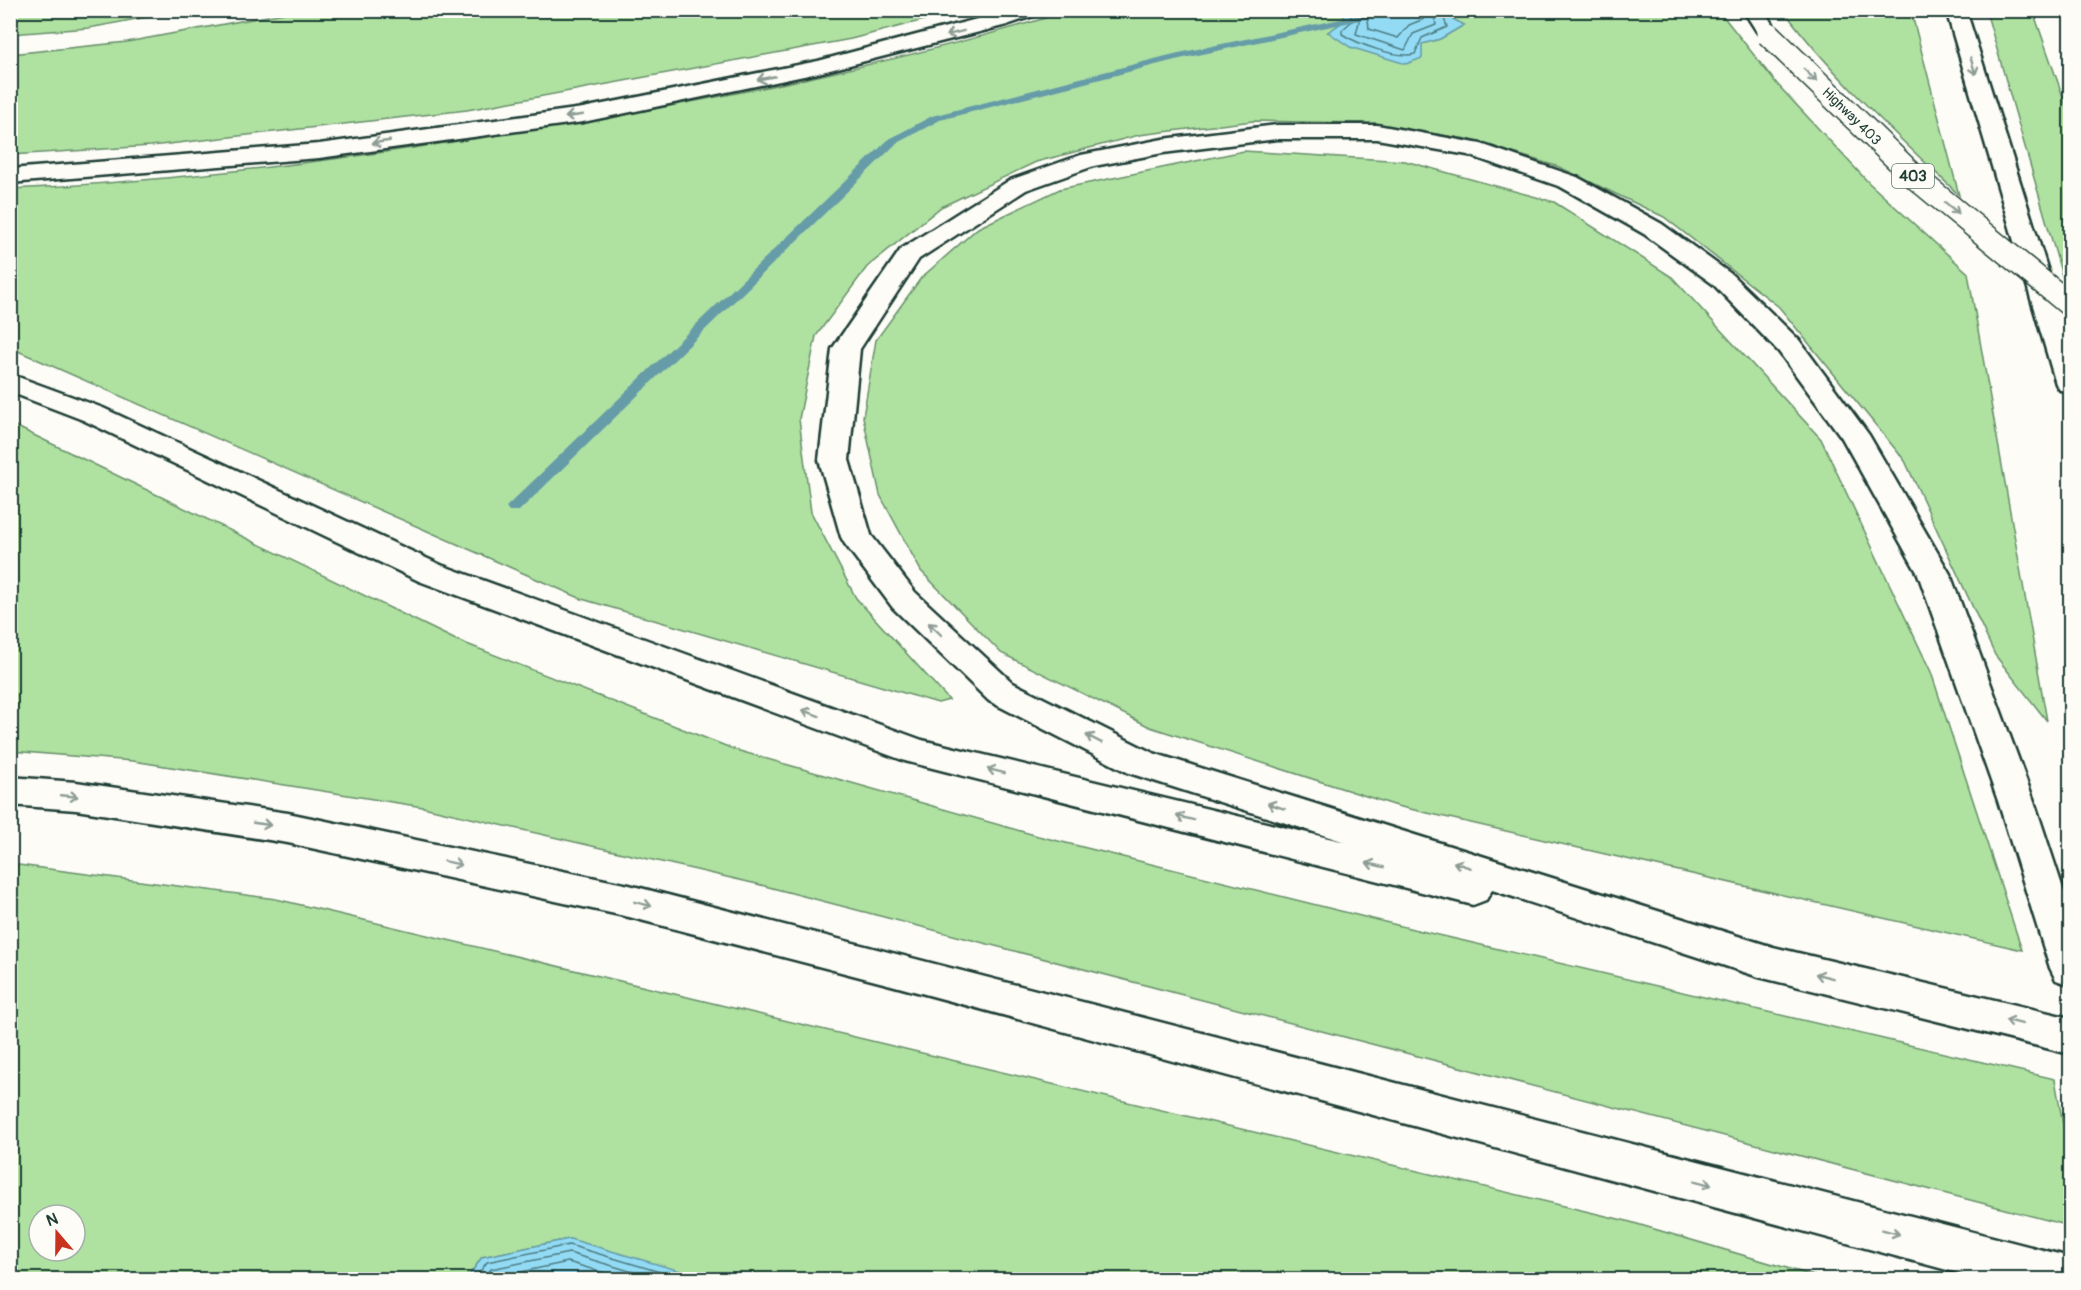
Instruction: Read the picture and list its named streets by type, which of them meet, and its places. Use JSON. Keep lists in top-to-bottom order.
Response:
{
  "streets": {
    "highway": ["Highway 403", "403"]
  },
  "one_way": ["Highway 403"],
  "north": "top"
}
